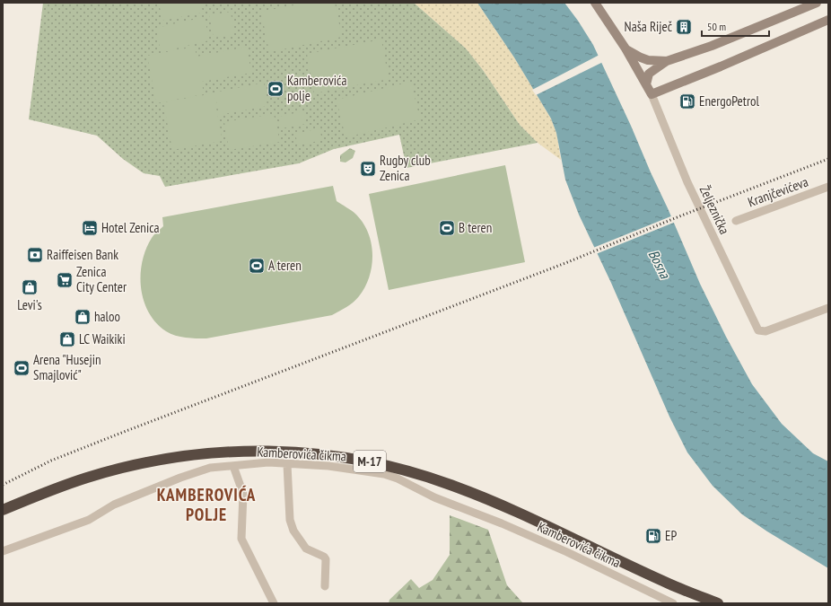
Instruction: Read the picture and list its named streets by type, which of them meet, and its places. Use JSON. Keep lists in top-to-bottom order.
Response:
{
  "streets": {
    "highway": ["M-17"],
    "street": ["Kranjčevićeva", "Željeznička", "Kamberovića čikma"]
  },
  "districts": ["KAMBEROVIĆA POLJE"],
  "water": ["Bosna"],
  "places": {
    "building": ["Naša Riječ"],
    "sports": [
      "Kamberovića polje",
      "B teren",
      "A teren",
      "Arena \"Husejin Smajlović\""
    ],
    "fuel station": ["EnergoPetrol", "EP"],
    "theatre": ["Rugby club Zenica"],
    "hotel": ["Hotel Zenica"],
    "bank": ["Raiffeisen Bank"],
    "supermarket": ["Zenica City Center"],
    "shop": ["Levi's", "haloo", "LC Waikiki"]
  },
  "scale_bar": "50 m"
}
